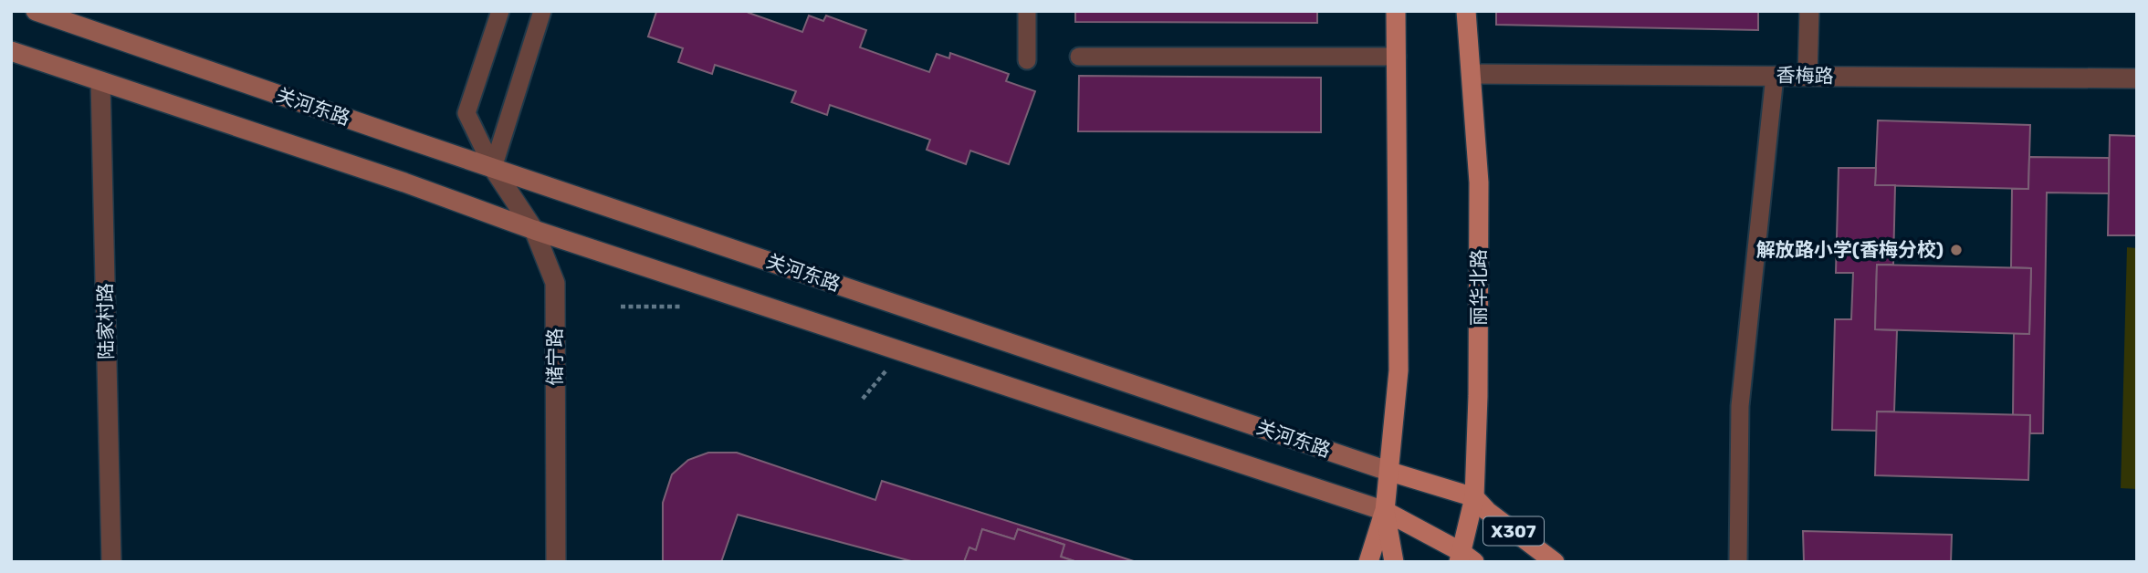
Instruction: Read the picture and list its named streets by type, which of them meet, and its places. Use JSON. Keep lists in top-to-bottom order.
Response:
{
  "streets": {
    "main road": ["关河东路", "丽华北路", "X307"],
    "street": ["香梅路", "陆家村路", "储宁路"]
  },
  "crossings": [
    ["香梅路", "丽华北路"],
    ["关河东路", "丽华北路"],
    ["关河东路", "陆家村路"],
    ["关河东路", "储宁路"]
  ],
  "places": ["解放路小学(香梅分校)"]
}
